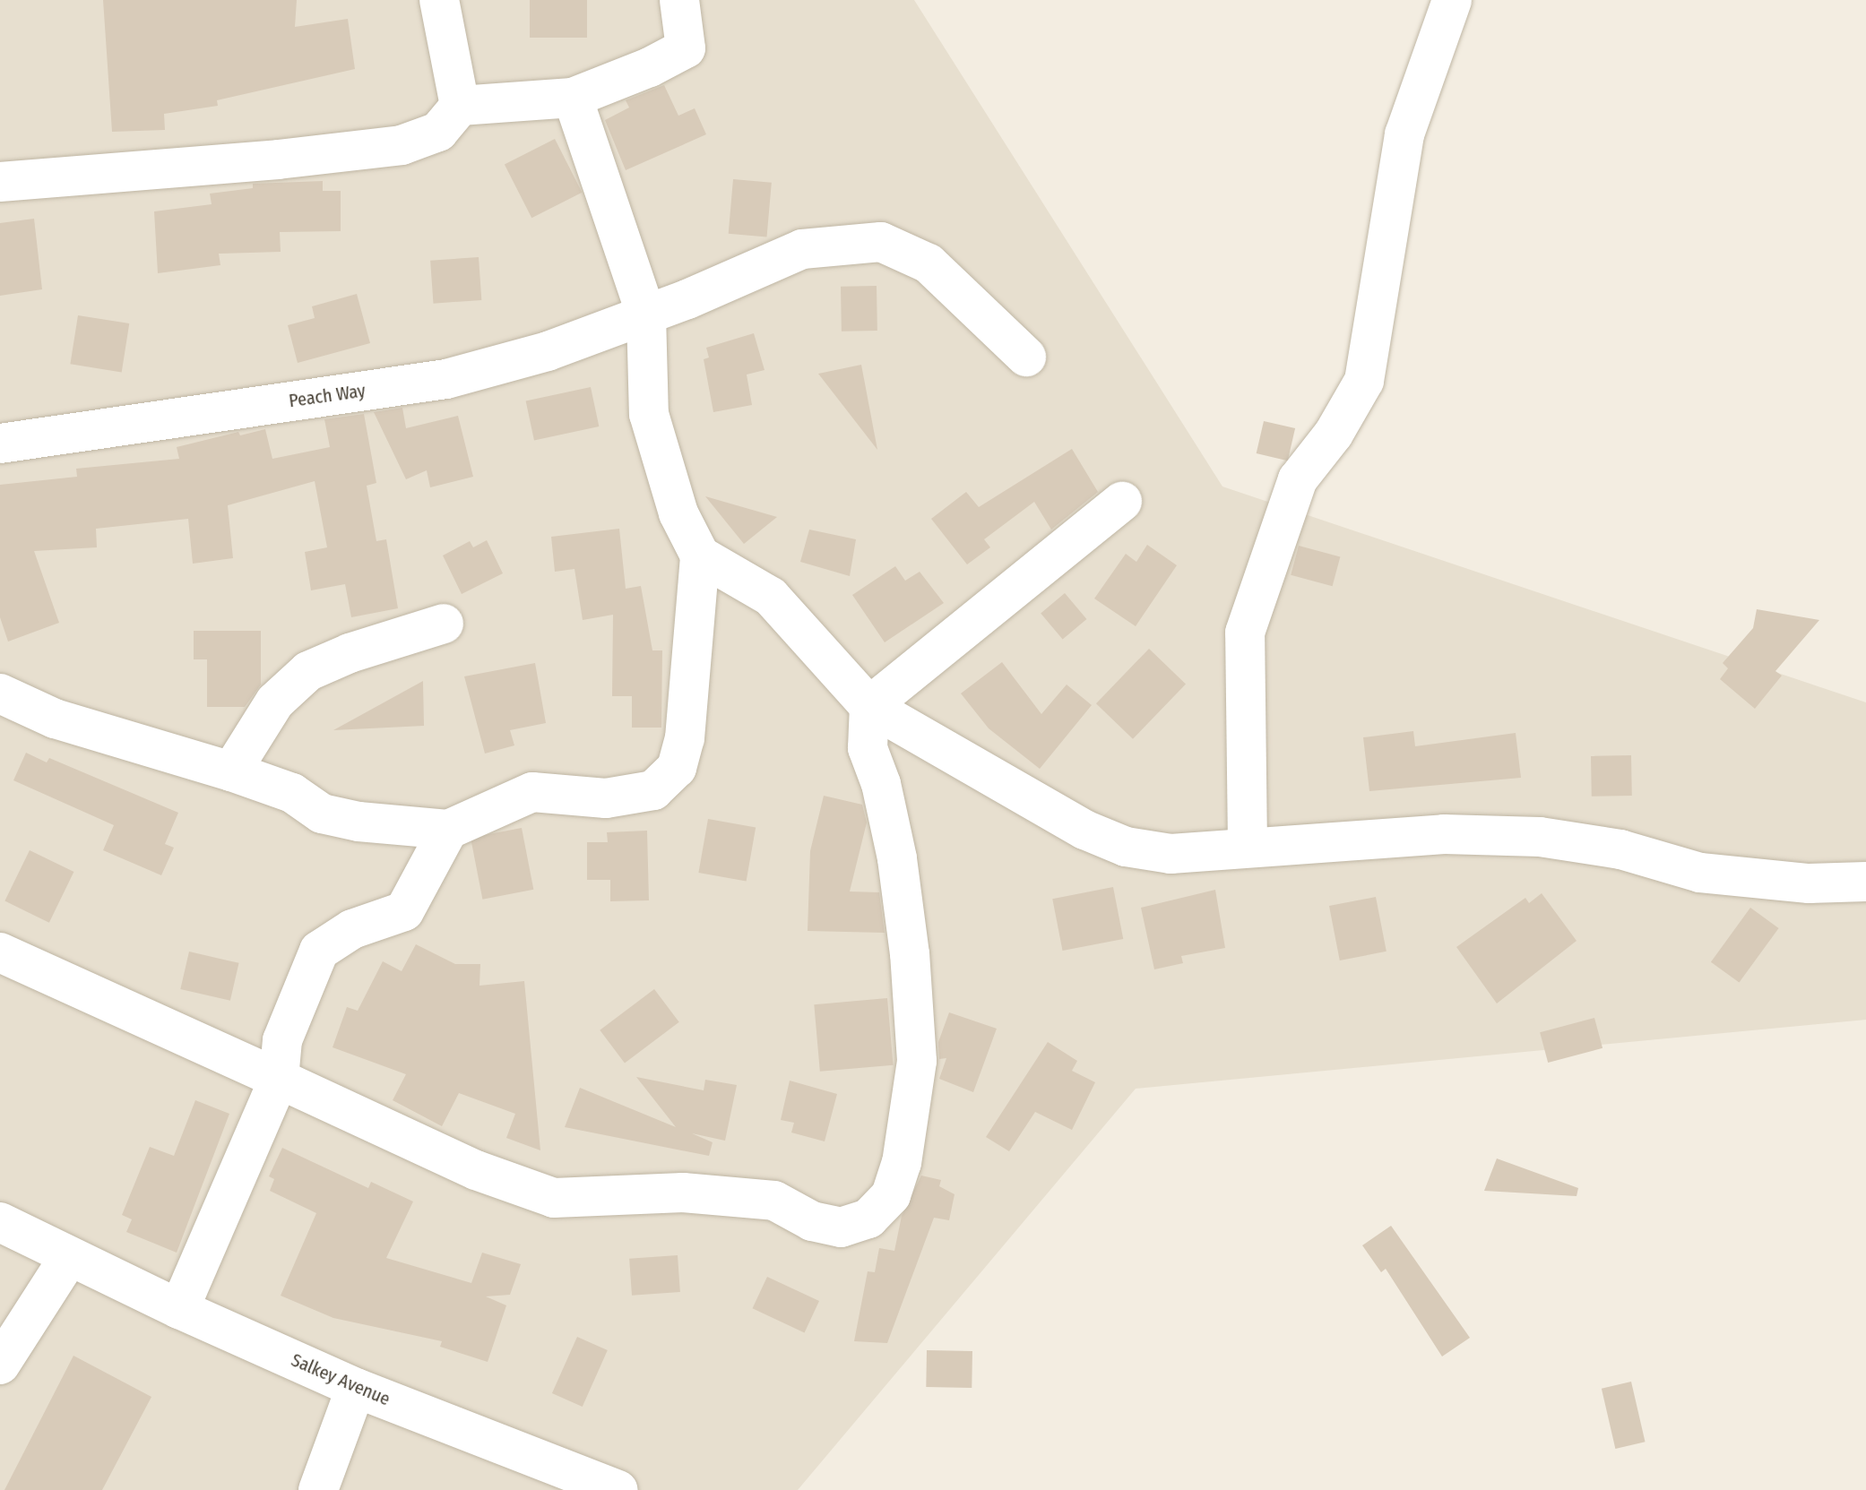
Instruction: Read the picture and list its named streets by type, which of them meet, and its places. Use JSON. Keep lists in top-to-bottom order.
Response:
{
  "streets": {
    "street": ["Peach Way", "Salkey Avenue"]
  }
}
